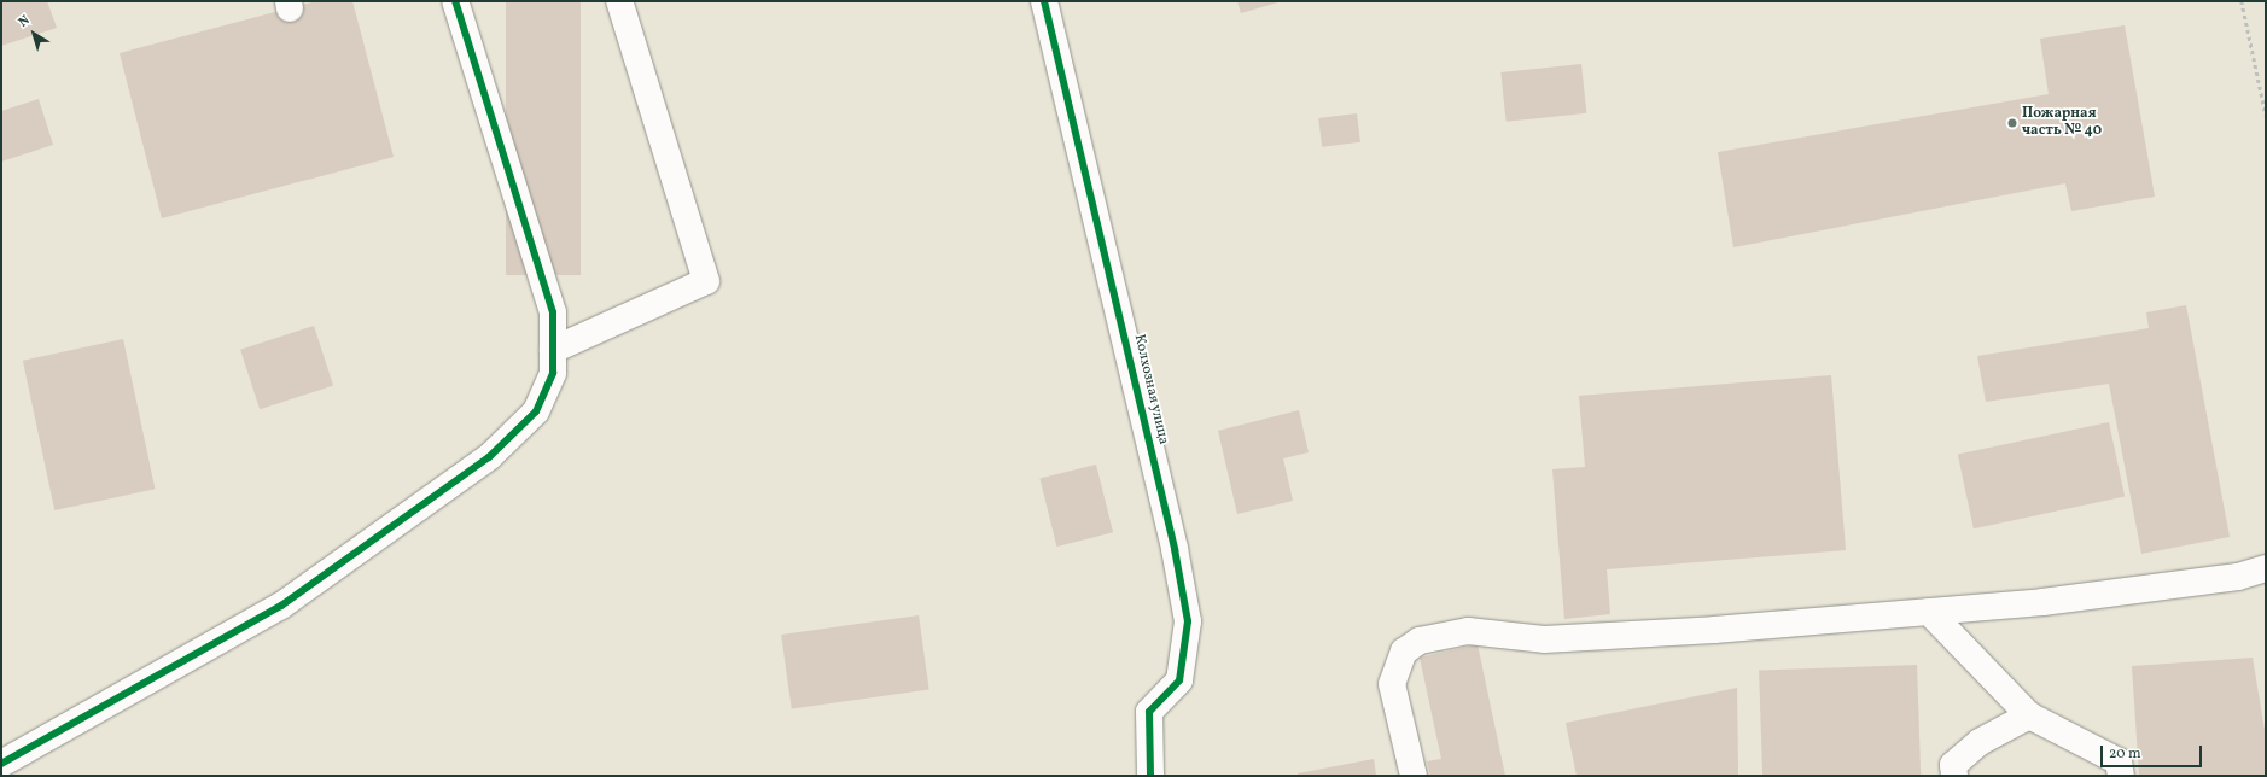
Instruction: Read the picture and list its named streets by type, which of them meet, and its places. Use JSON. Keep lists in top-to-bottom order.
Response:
{
  "streets": {
    "street": ["Колхозная улица"]
  },
  "places": ["Пожарная часть № 40"],
  "scale_bar": "20 m",
  "north": "top left"
}
